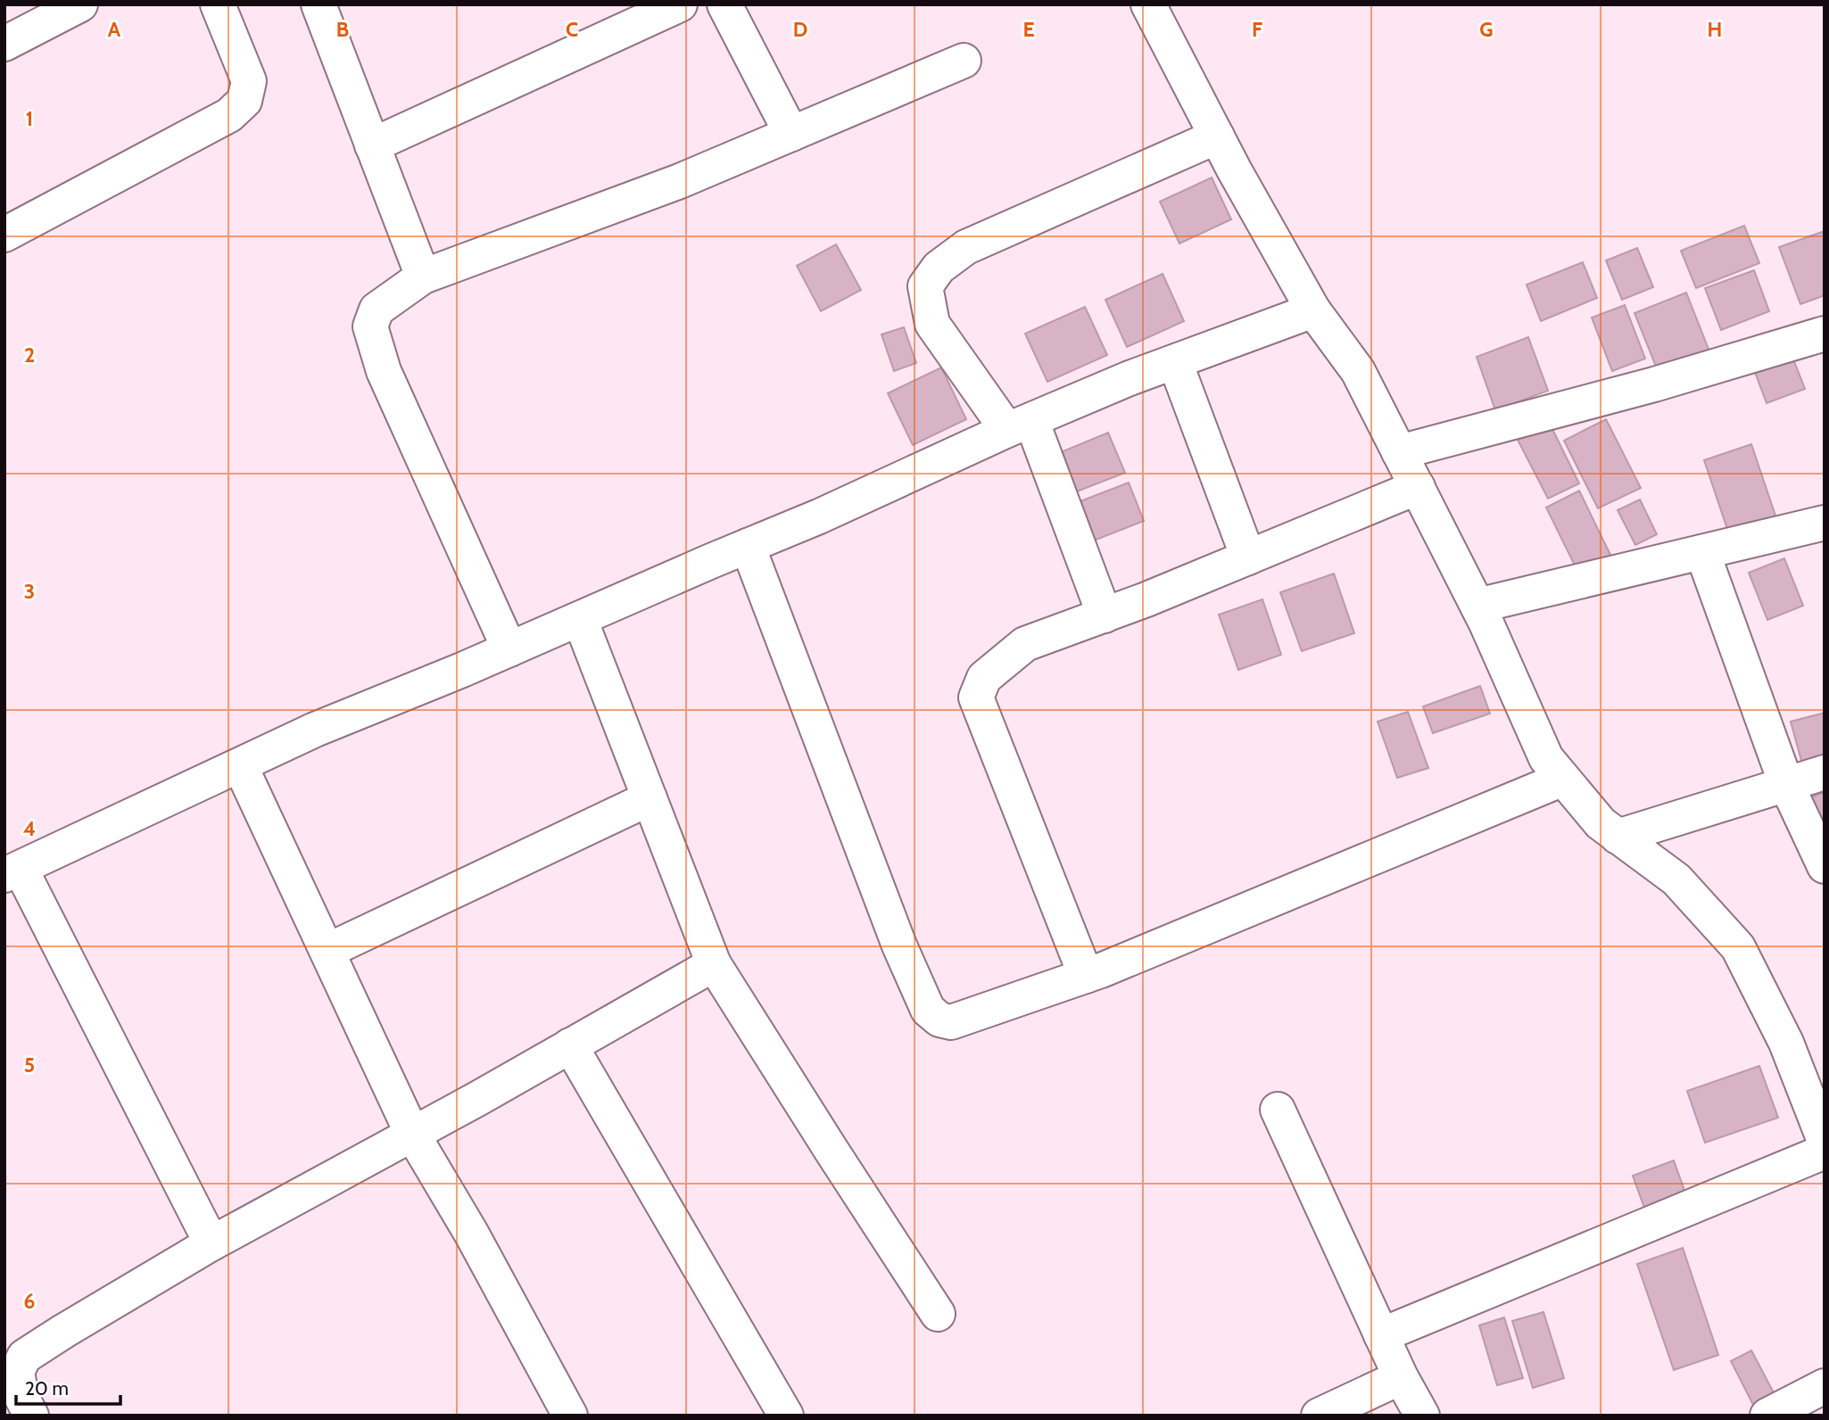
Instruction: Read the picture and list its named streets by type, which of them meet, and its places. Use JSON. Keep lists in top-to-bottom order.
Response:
{
  "scale_bar": "20 m",
  "grid": {
    "columns": [
      "A",
      "B",
      "C",
      "D",
      "E",
      "F",
      "G",
      "H"
    ],
    "rows": [
      "1",
      "2",
      "3",
      "4",
      "5",
      "6"
    ]
  }
}
